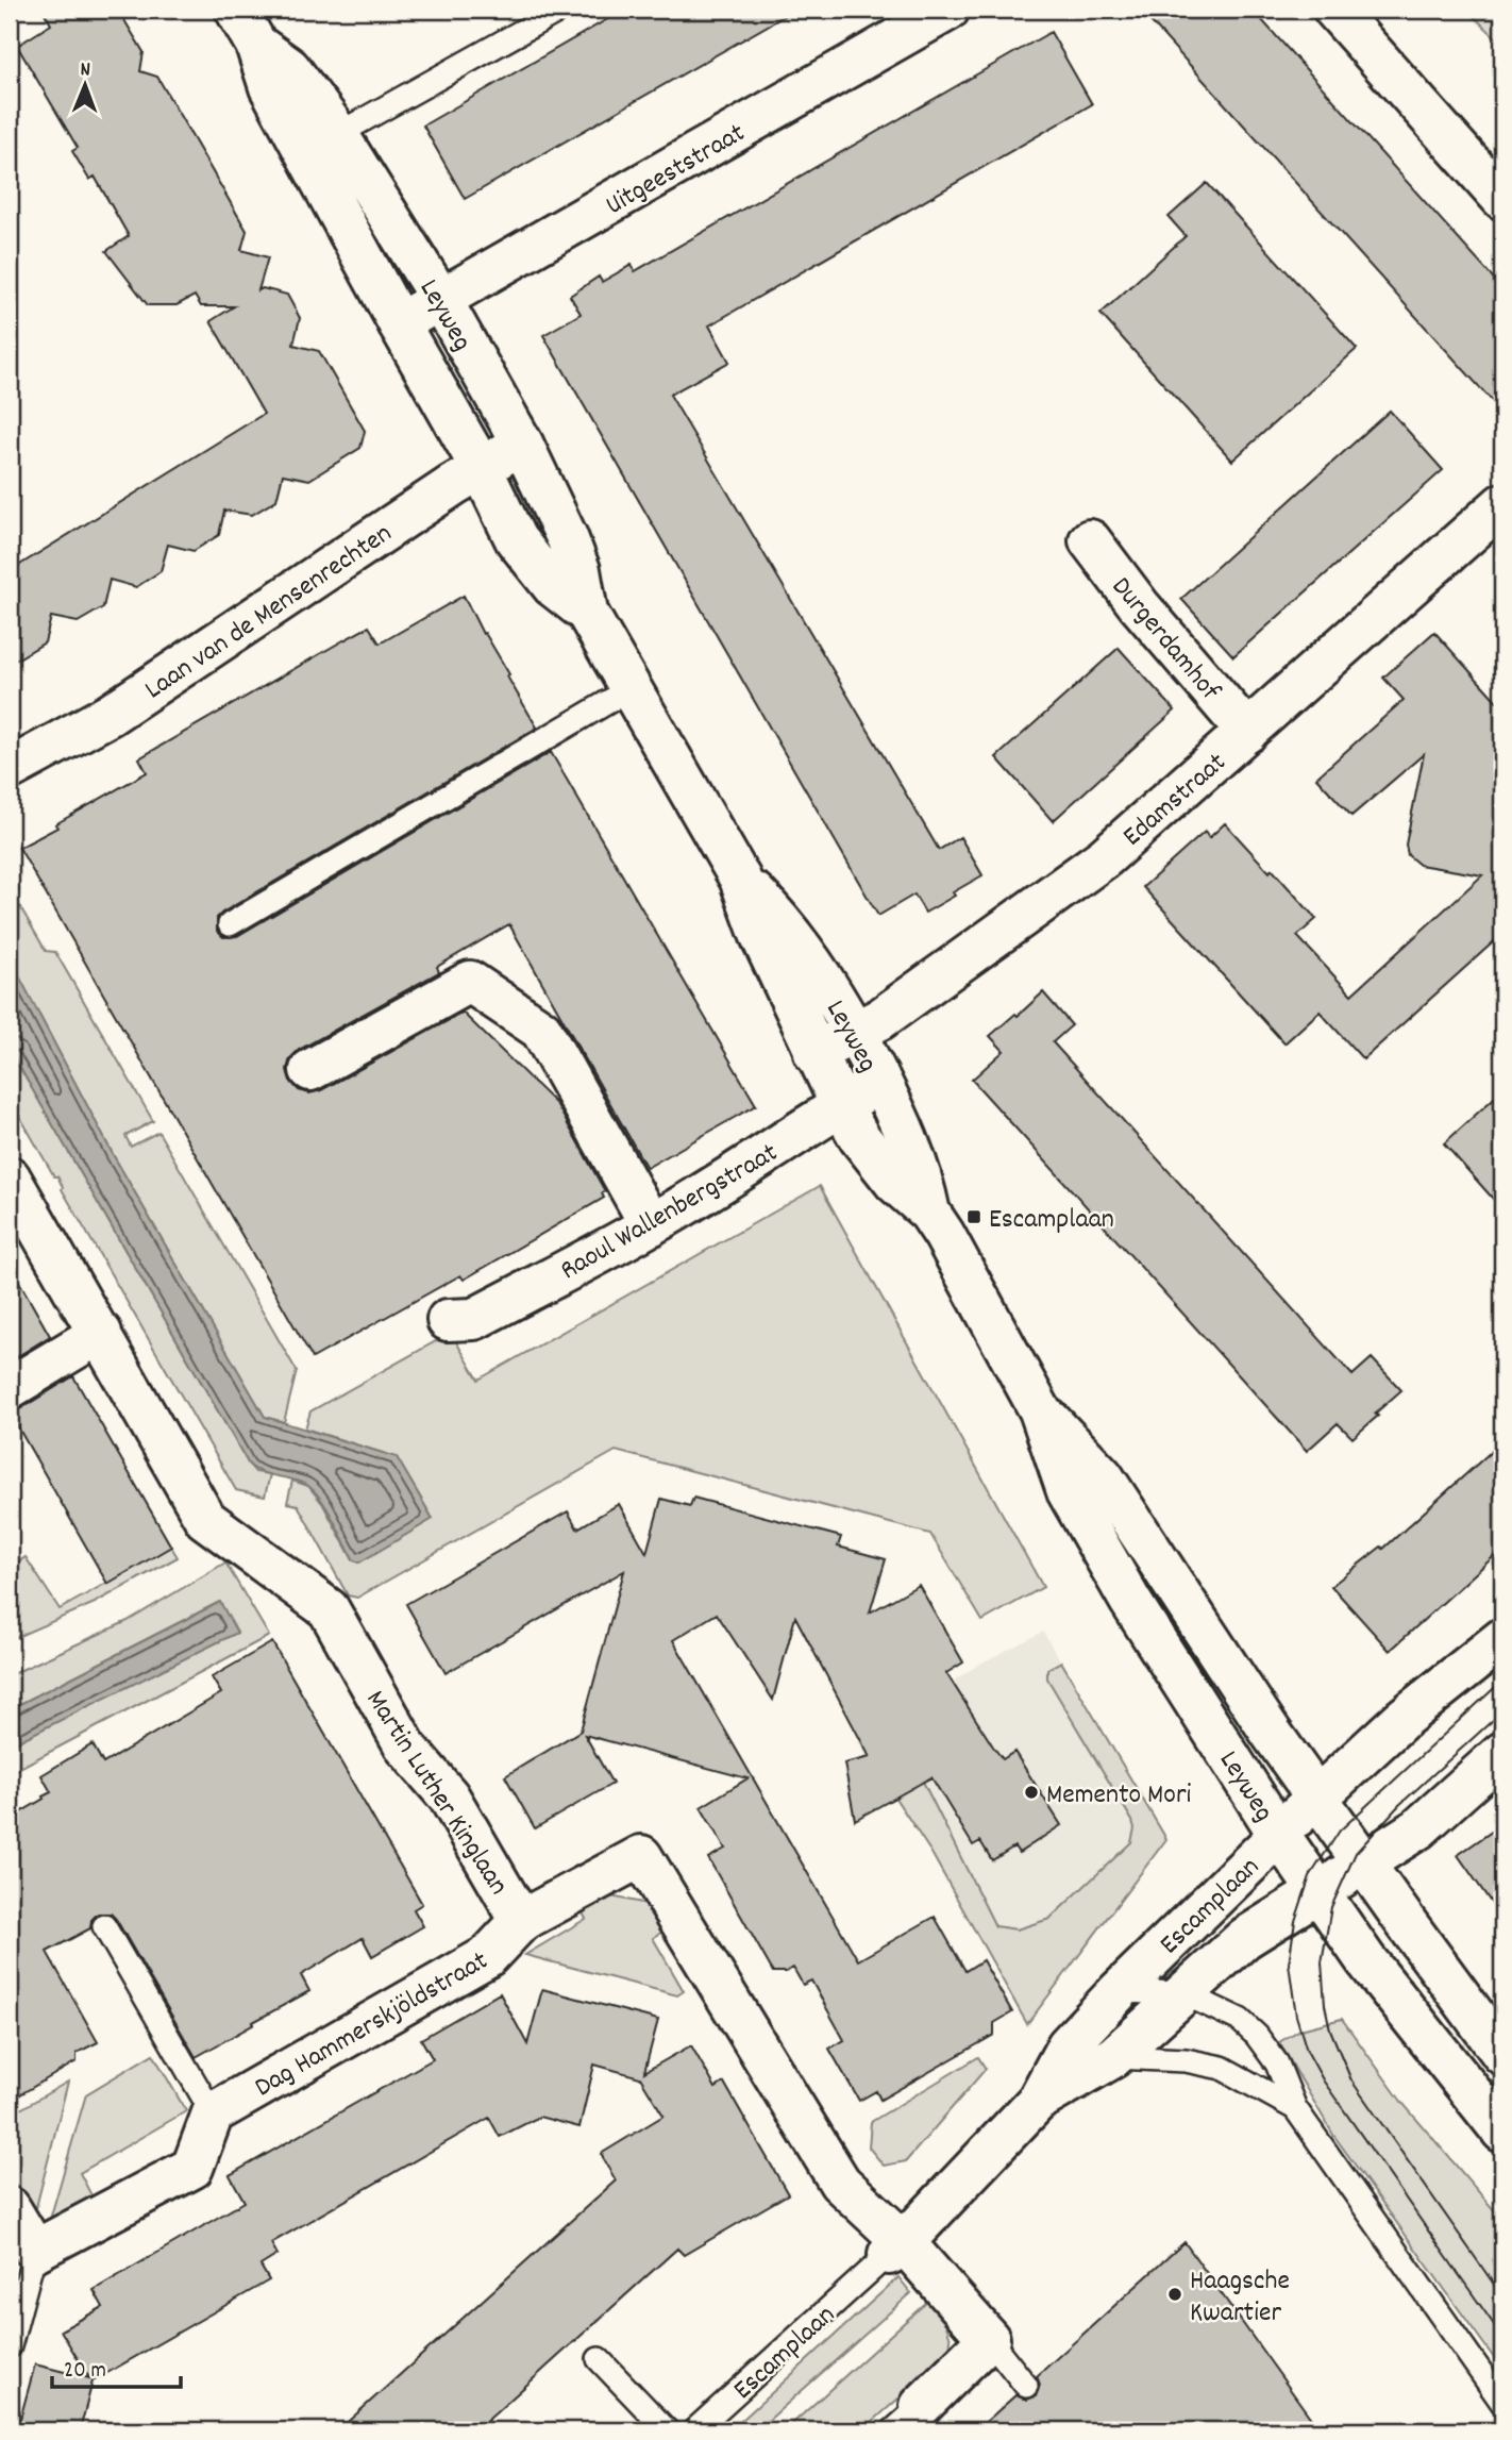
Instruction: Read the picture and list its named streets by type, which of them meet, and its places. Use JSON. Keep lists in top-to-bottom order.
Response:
{
  "streets": {
    "street": [
      "Uitgeeststraat",
      "Leyweg",
      "Laan van de Mensenrechten",
      "Durgerdamhof",
      "Edamstraat",
      "Raoul Wallenbergstraat",
      "Martin Luther Kinglaan",
      "Escamplaan",
      "Dag Hammerskjöldstraat"
    ]
  },
  "crossings": [
    ["Uitgeeststraat", "Leyweg"],
    ["Leyweg", "Laan van de Mensenrechten"],
    ["Leyweg", "Edamstraat"],
    ["Leyweg", "Raoul Wallenbergstraat"],
    ["Leyweg", "Escamplaan"],
    ["Durgerdamhof", "Edamstraat"],
    ["Martin Luther Kinglaan", "Escamplaan"],
    ["Martin Luther Kinglaan", "Dag Hammerskjöldstraat"]
  ],
  "places": {
    "transit": ["Escamplaan"],
    "other": ["Memento Mori", "Haagsche Kwartier"]
  },
  "scale_bar": "20 m",
  "north": "top"
}
